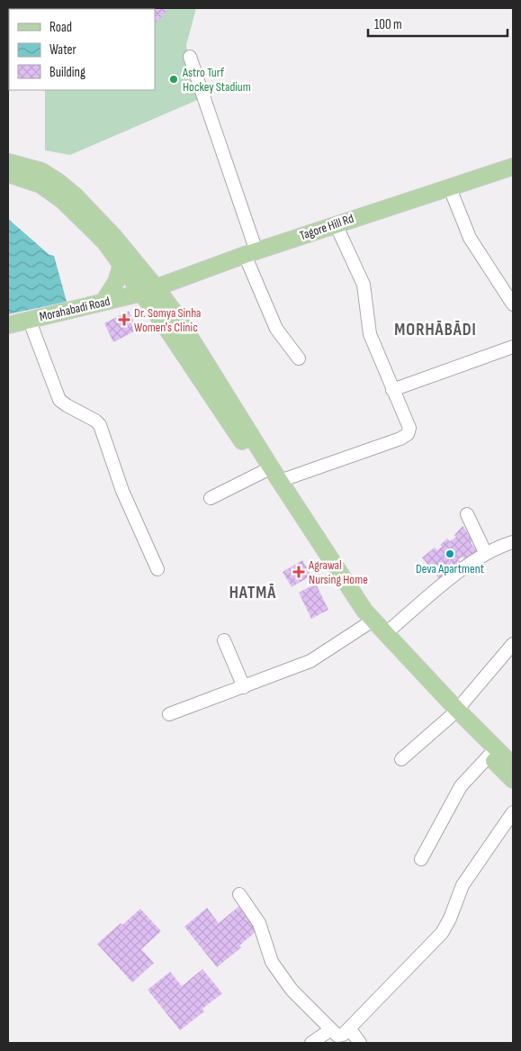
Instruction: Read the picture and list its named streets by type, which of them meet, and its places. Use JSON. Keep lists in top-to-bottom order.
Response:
{
  "streets": {
    "main road": ["Tagore Hill Rd", "Morahabadi Road"]
  },
  "crossings": [
    ["Tagore Hill Rd", "Morahabadi Road"]
  ],
  "districts": ["MORHĀBĀDI", "HATMĀ"],
  "places": {
    "other": ["Astro Turf Hockey Stadium", "Deva Apartment"],
    "health": ["Dr. Somya Sinha Women's Clinic", "Agrawal Nursing Home"]
  },
  "legend": ["Road", "Water", "Building"],
  "scale_bar": "100 m"
}
